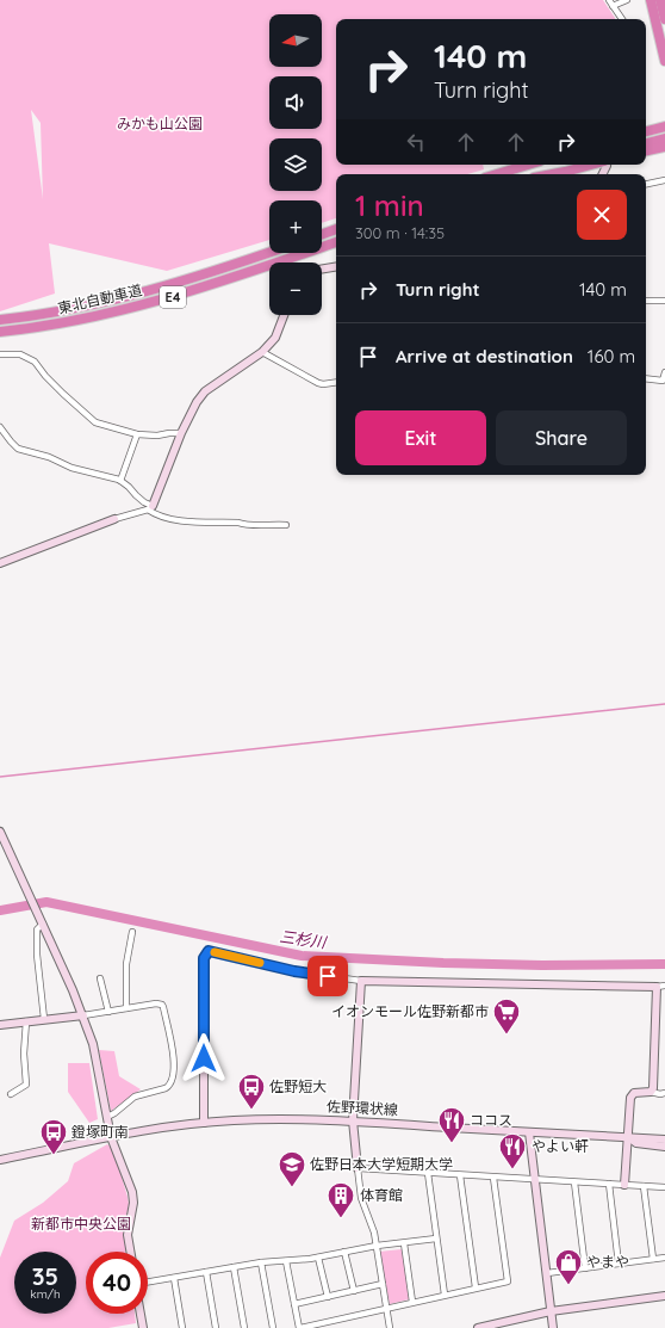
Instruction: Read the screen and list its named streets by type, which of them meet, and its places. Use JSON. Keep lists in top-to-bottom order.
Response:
{
  "streets": {
    "highway": ["E4", "東北自動車道"],
    "street": ["佐野環状線"]
  },
  "water": ["三杉川"],
  "parks": ["みかも山公園", "新都市中央公園"],
  "places": {
    "supermarket": ["イオンモール佐野新都市"],
    "bus stop": ["佐野短大", "鐙塚町南"],
    "restaurant": ["ココス", "やよい軒"],
    "school or university": ["佐野日本大学短期大学"],
    "building": ["体育館"],
    "shop": ["やまや"]
  },
  "north": "left",
  "page": {
    "map_buttons": ["+", "−"],
    "turn": ["140 m", "Turn right"],
    "heading": ["1 min", "300 m · 14:35"],
    "list": [
      {
        "name": "Turn right",
        "value": "140 m"
      },
      {
        "name": "Arrive at destination",
        "value": "160 m"
      }
    ],
    "buttons": ["Exit", "Share"],
    "speed": "35 km/h",
    "limit": "40"
  }
}
